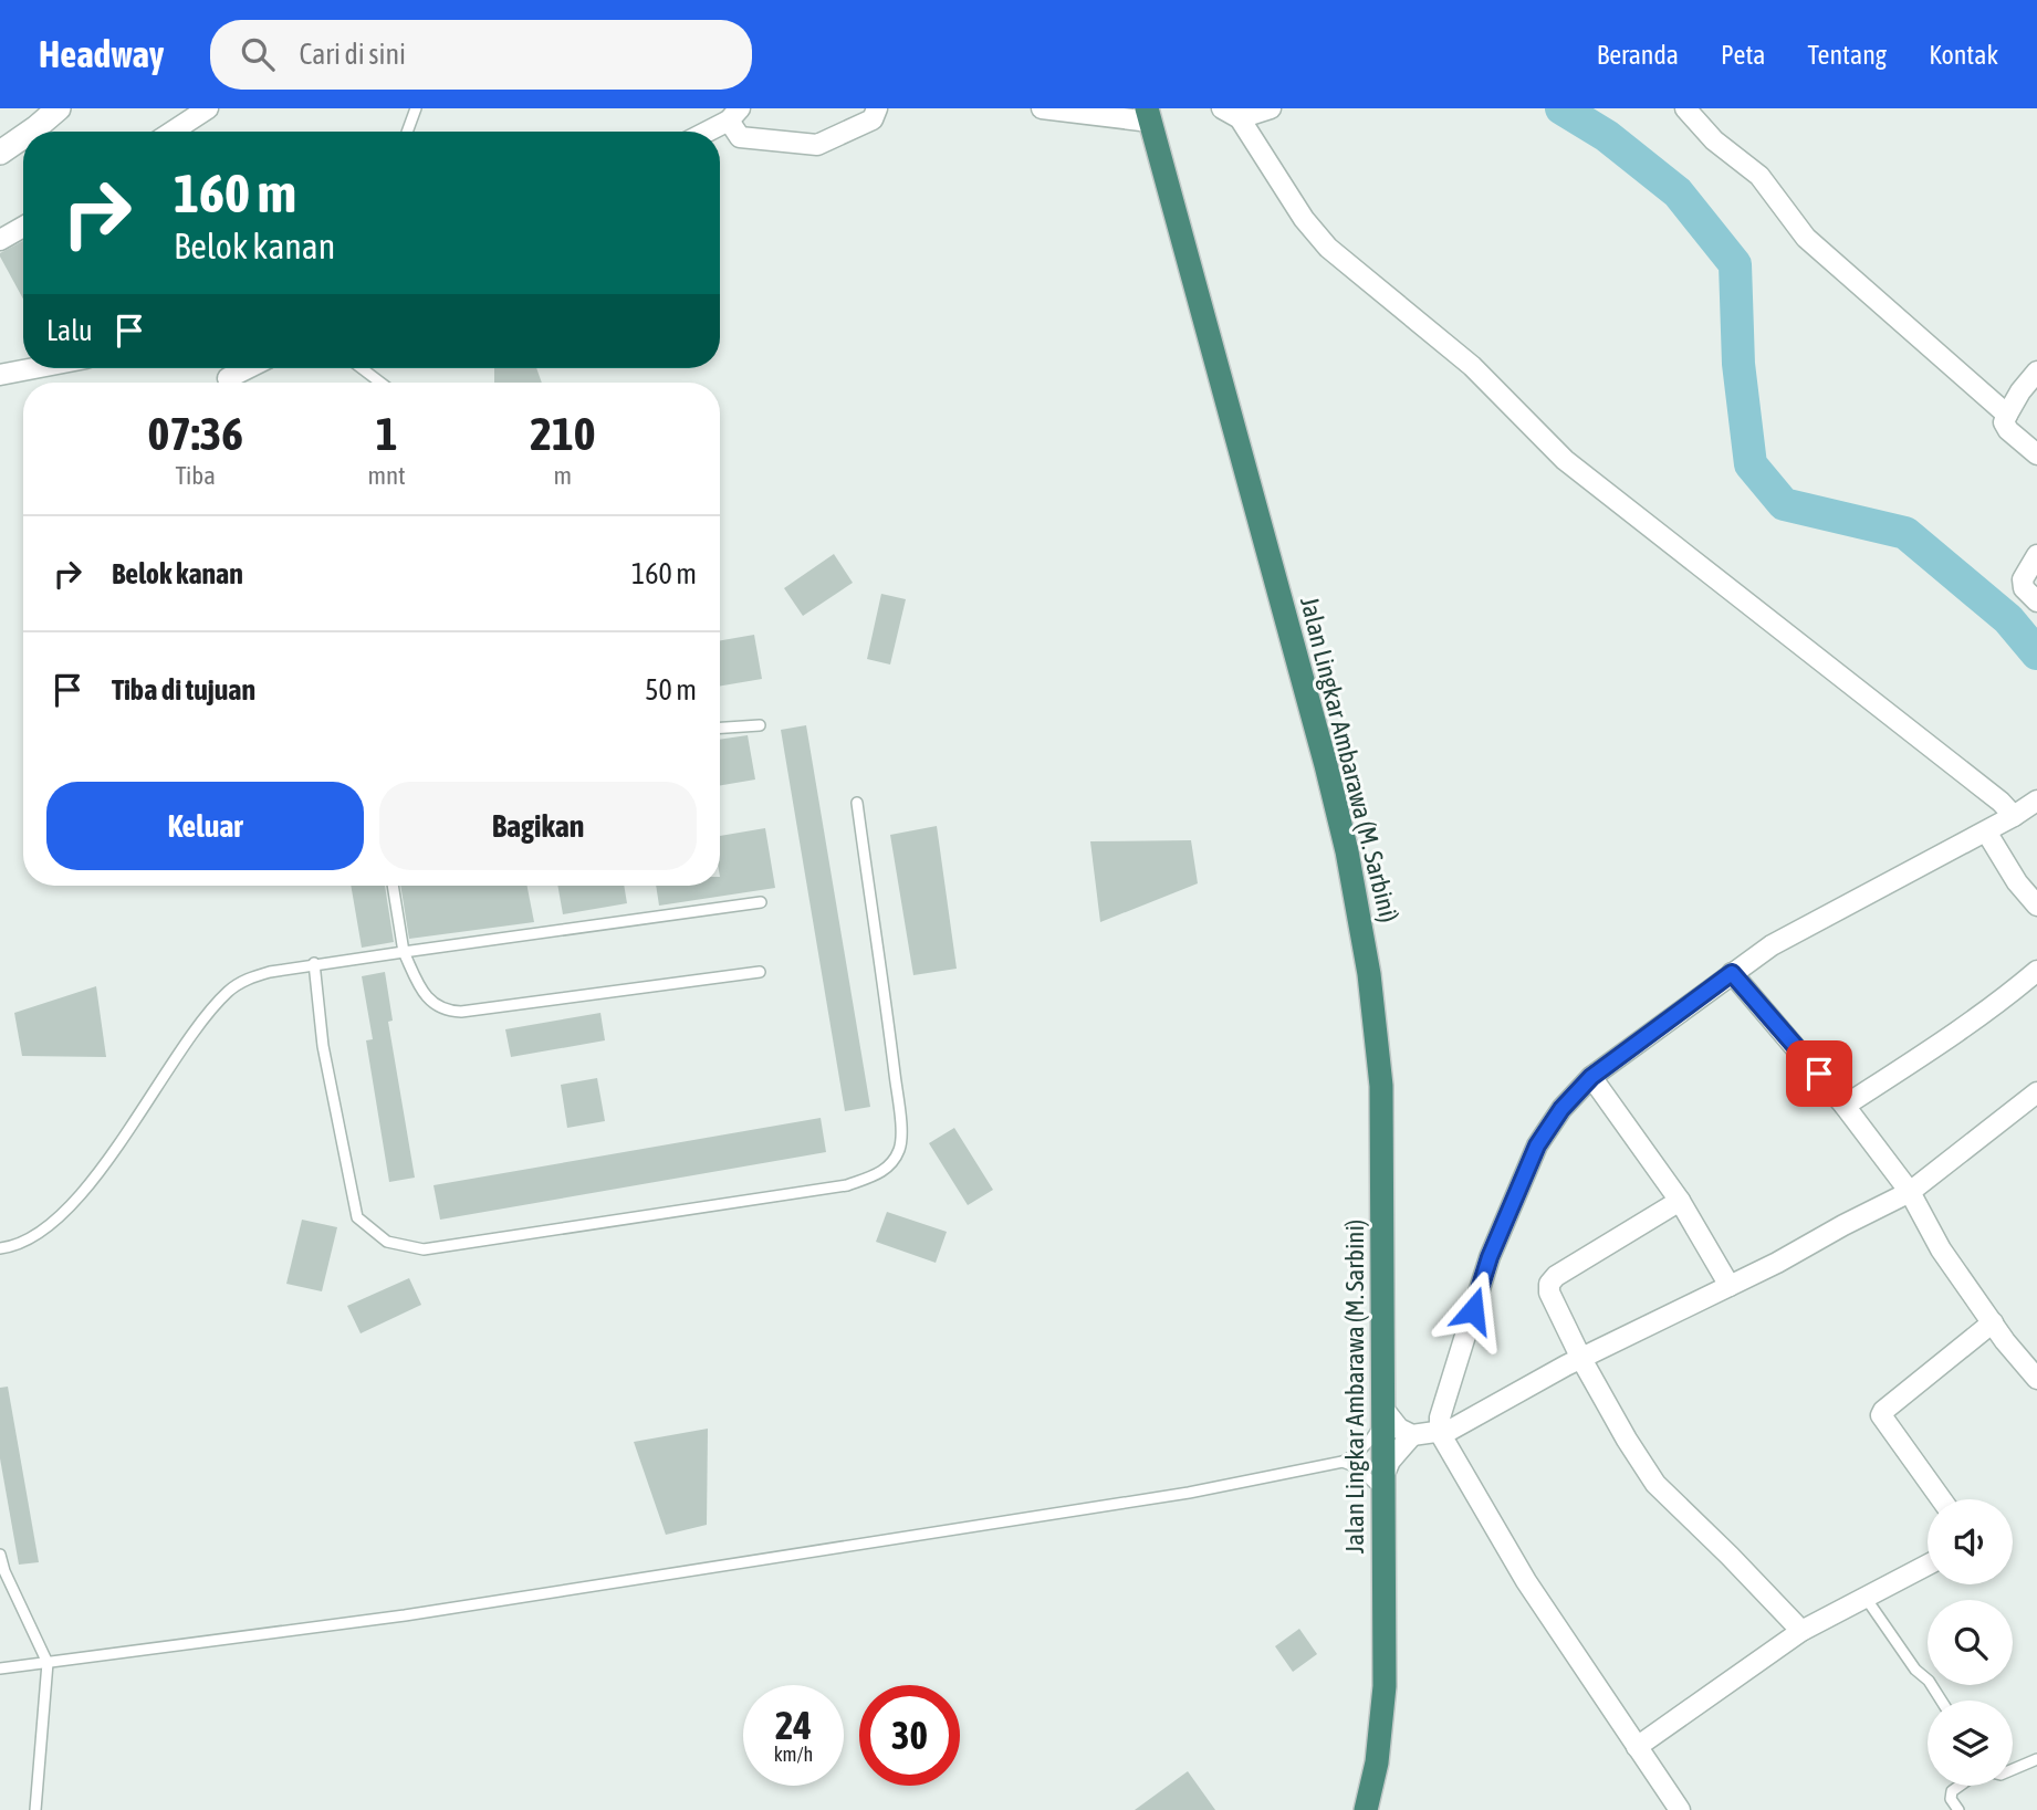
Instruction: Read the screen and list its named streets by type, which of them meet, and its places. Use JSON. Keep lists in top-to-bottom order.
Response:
{
  "streets": {
    "highway": ["Jalan Lingkar Ambarawa (M. Sarbini)"]
  },
  "page": {
    "header": "Headway",
    "search": "Cari di sini",
    "nav": [
      "Beranda",
      "Peta",
      "Tentang",
      "Kontak"
    ],
    "turn": ["160 m", "Belok kanan"],
    "then": "Lalu",
    "eta": [
      "07:36",
      "Tiba",
      "1",
      "mnt",
      "210",
      "m"
    ],
    "list": [
      {
        "name": "Belok kanan",
        "value": "160 m"
      },
      {
        "name": "Tiba di tujuan",
        "value": "50 m"
      }
    ],
    "buttons": ["Keluar", "Bagikan"],
    "speed": "24 km/h",
    "limit": "30"
  }
}
